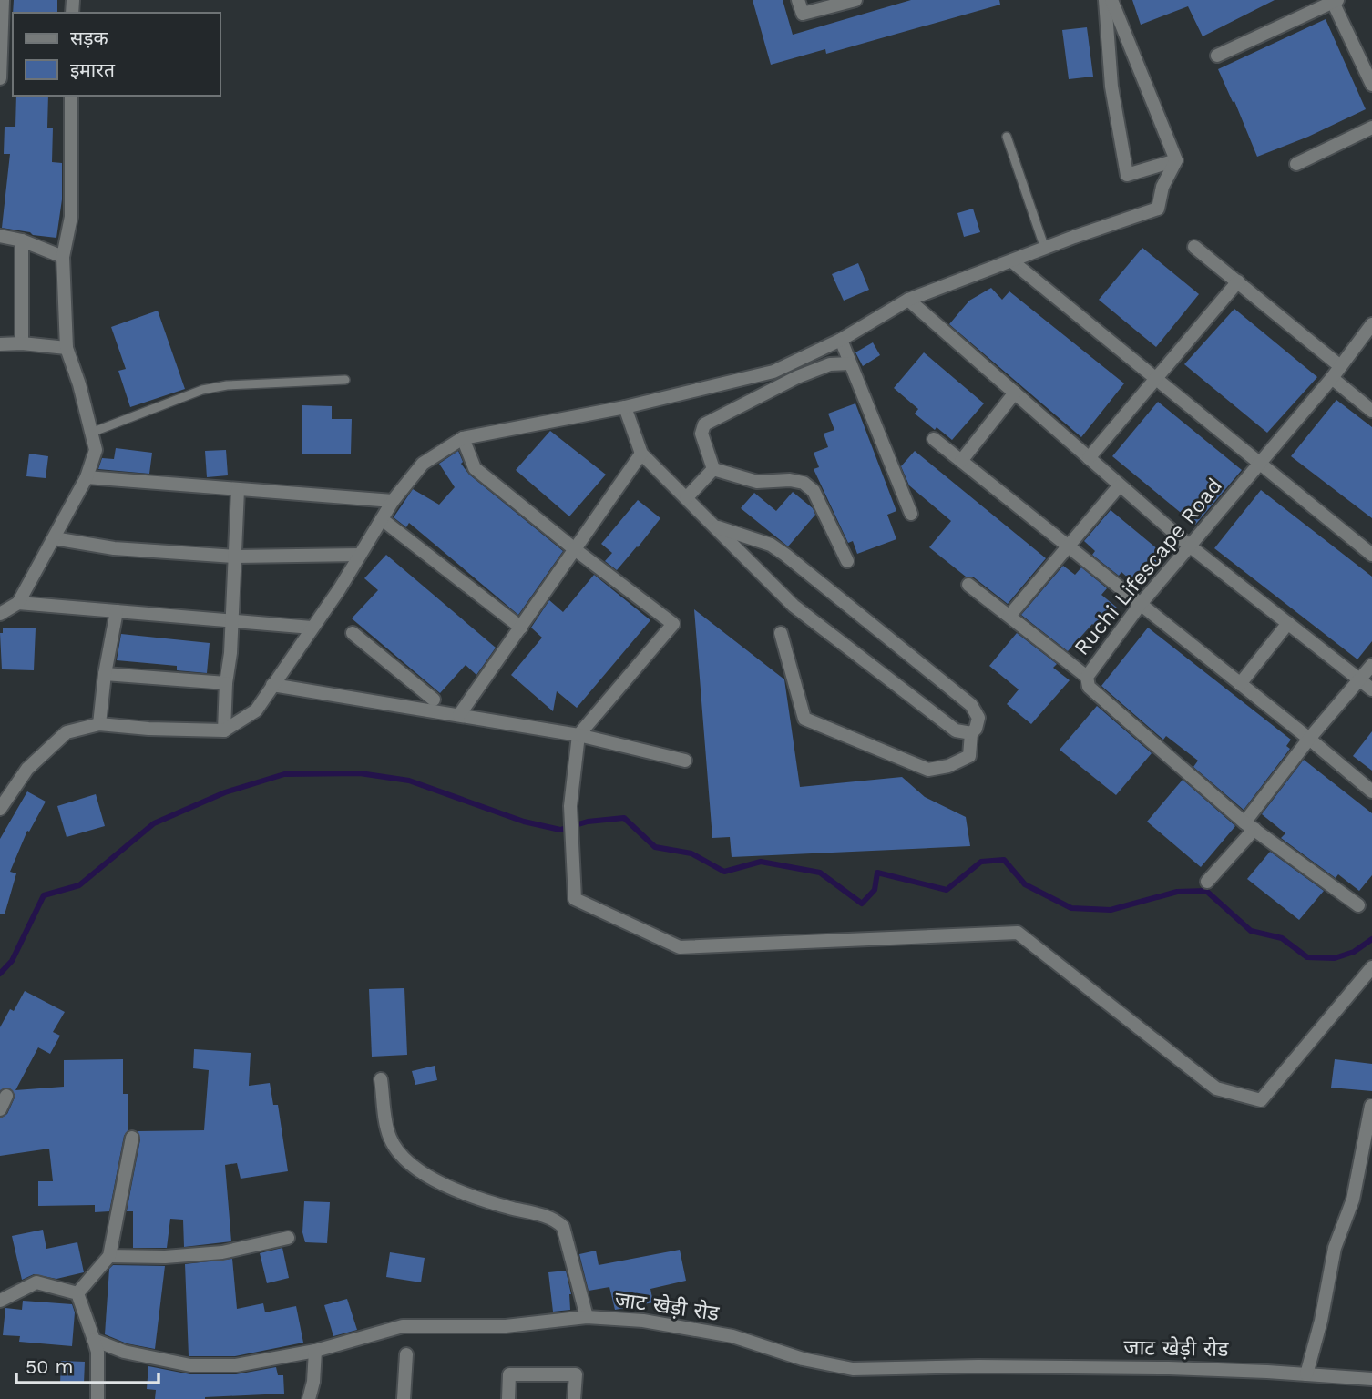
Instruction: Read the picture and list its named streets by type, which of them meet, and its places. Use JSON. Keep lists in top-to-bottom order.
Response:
{
  "streets": {
    "street": ["Ruchi Lifescape Road", "जाट खेड़ी रोड"]
  },
  "legend": ["सड़क", "इमारत"],
  "scale_bar": "50 m"
}
